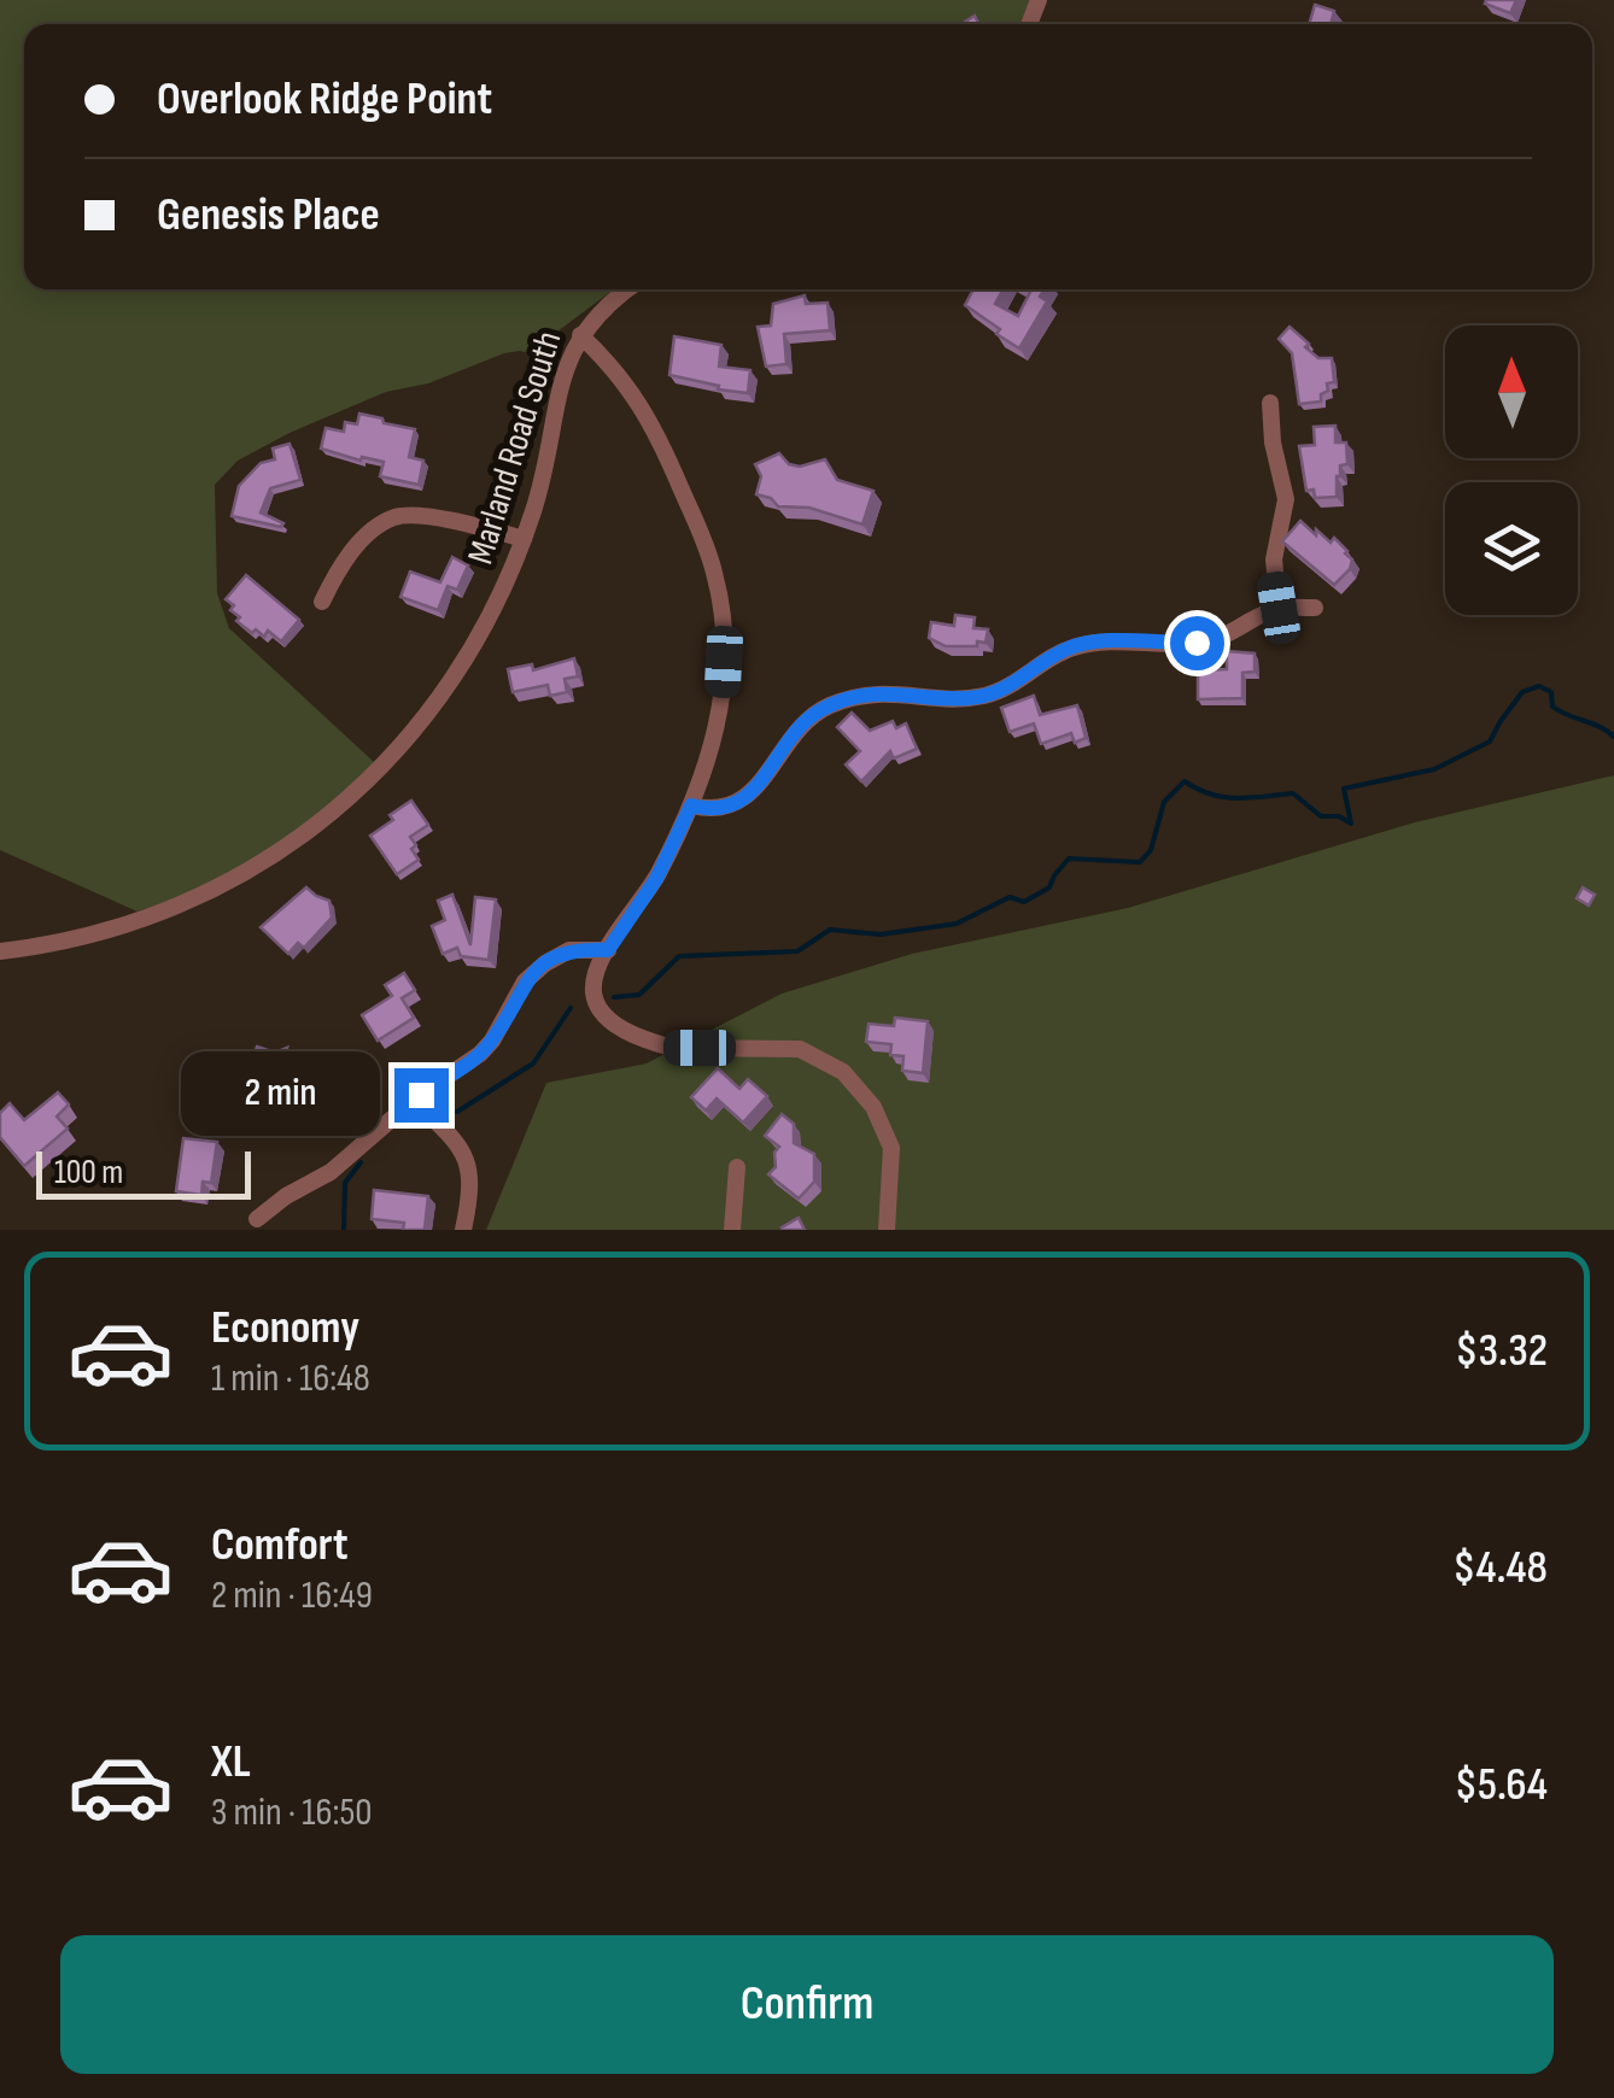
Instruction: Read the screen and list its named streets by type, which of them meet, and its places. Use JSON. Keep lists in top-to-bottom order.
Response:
{
  "streets": {
    "street": ["Marland Road South"]
  },
  "scale_bar": "100 m",
  "north": "top",
  "page": {
    "banner": ["Overlook Ridge Point", "Genesis Place"],
    "bubble": "2 min",
    "scale": "100 m",
    "list": [
      {
        "name": "Economy",
        "note": "1 min · 16:48",
        "value": "$3.32"
      },
      {
        "name": "Comfort",
        "note": "2 min · 16:49",
        "value": "$4.48"
      },
      {
        "name": "XL",
        "note": "3 min · 16:50",
        "value": "$5.64"
      }
    ],
    "buttons": "Confirm"
  }
}
